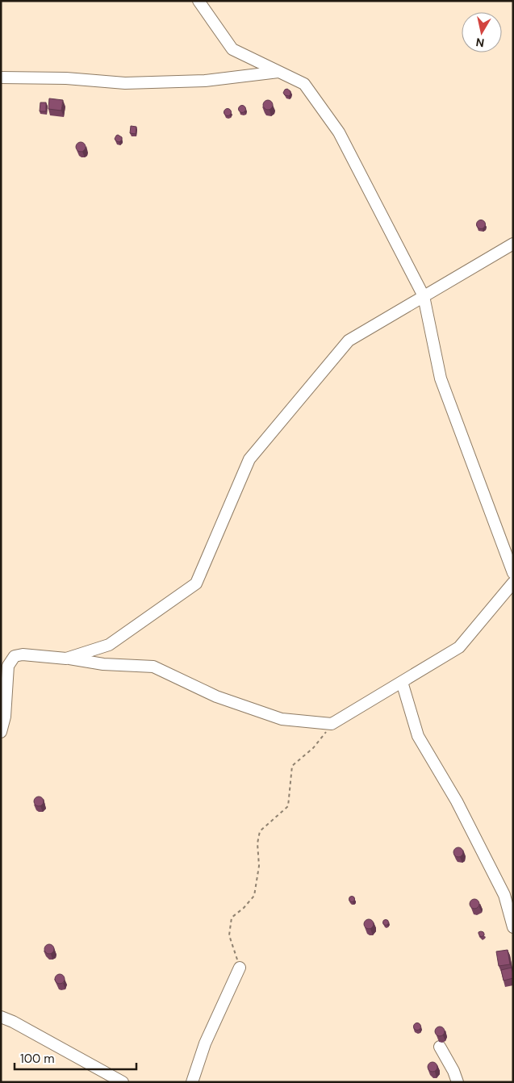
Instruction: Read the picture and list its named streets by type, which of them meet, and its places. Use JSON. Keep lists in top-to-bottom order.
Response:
{
  "scale_bar": "100 m",
  "north": "bottom"
}
